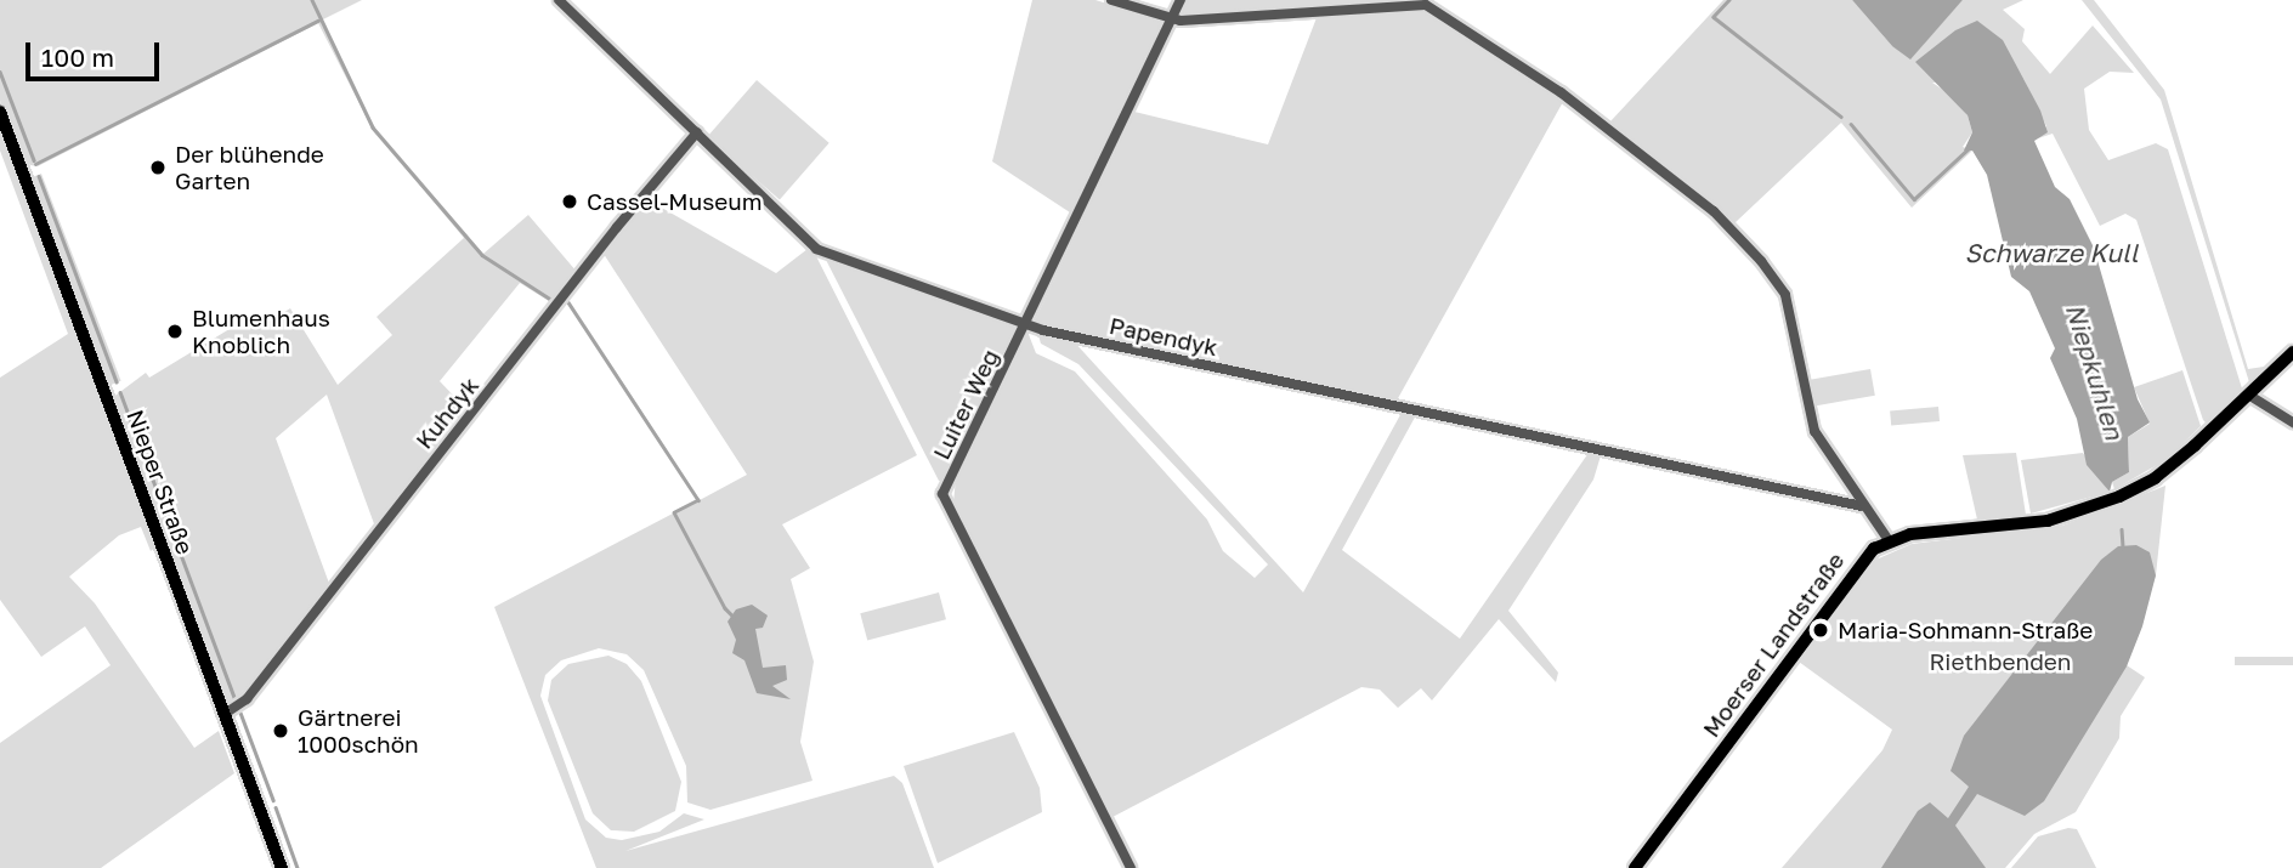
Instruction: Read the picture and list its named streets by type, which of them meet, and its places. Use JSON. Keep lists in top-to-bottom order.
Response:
{
  "streets": {
    "main road": ["Nieper Straße", "Moerser Landstraße"],
    "street": ["Papendyk", "Luiter Weg", "Kuhdyk"]
  },
  "crossings": [
    ["Papendyk", "Luiter Weg"],
    ["Papendyk", "Kuhdyk"],
    ["Kuhdyk", "Nieper Straße"]
  ],
  "water": ["Schwarze Kull", "Niepkuhlen"],
  "parks": ["Riethbenden"],
  "places": [
    "Der blühende Garten",
    "Cassel-Museum",
    "Blumenhaus Knoblich",
    "Maria-Sohmann-Straße",
    "Gärtnerei 1000schön"
  ],
  "scale_bar": "100 m"
}
